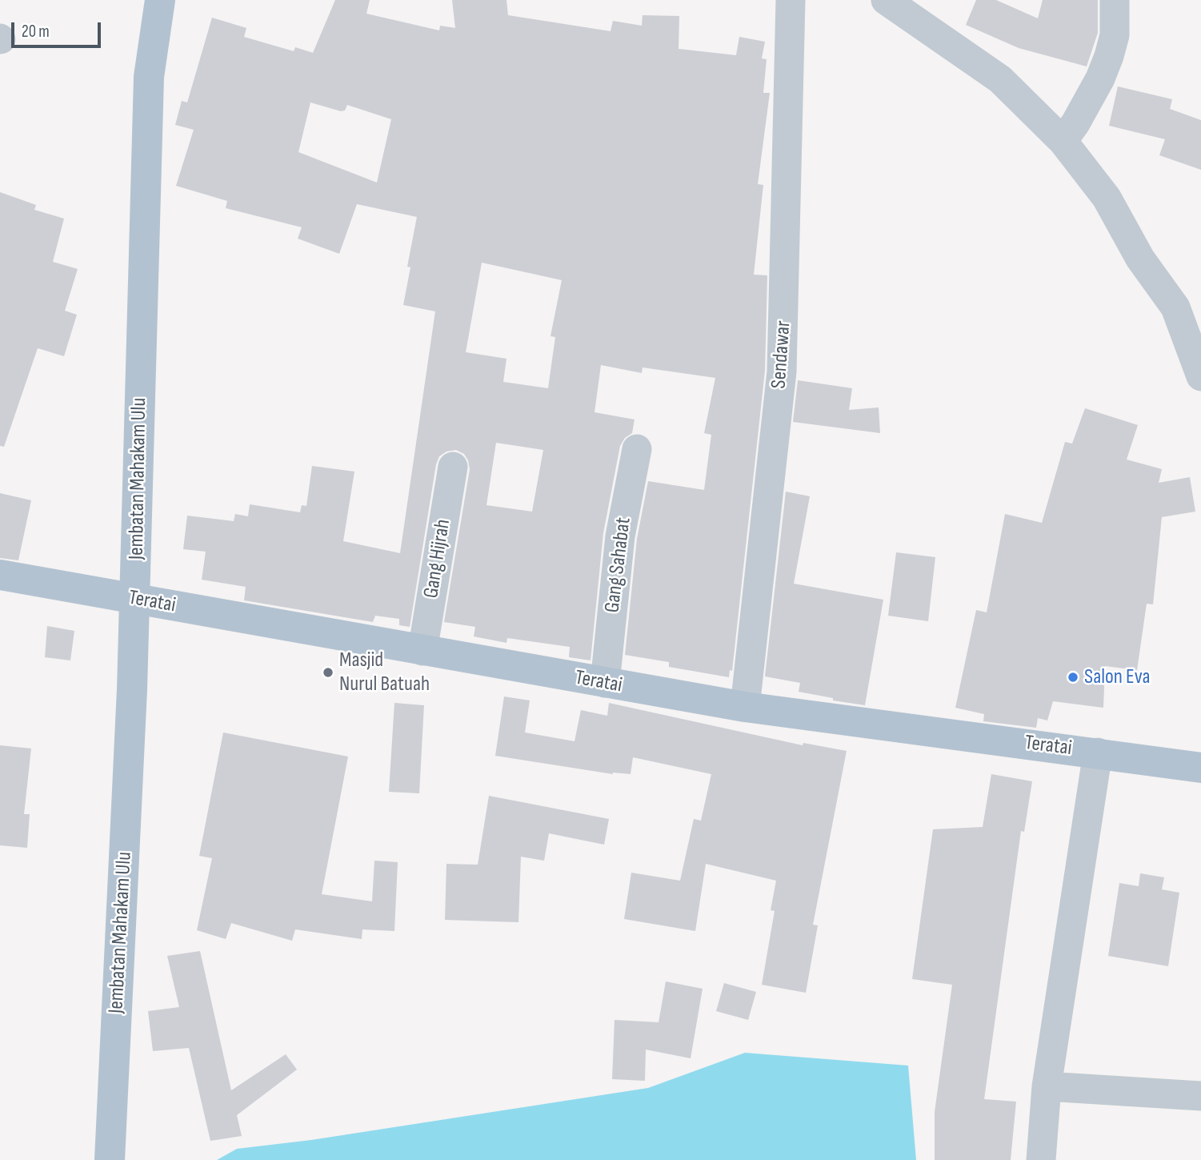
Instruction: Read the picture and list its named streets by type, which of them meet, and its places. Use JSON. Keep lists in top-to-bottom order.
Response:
{
  "streets": {
    "main road": ["Jembatan Mahakam Ulu", "Teratai"],
    "street": ["Sendawar", "Gang Hijrah", "Gang Sahabat"]
  },
  "crossings": [
    ["Sendawar", "Teratai"],
    ["Gang Hijrah", "Teratai"],
    ["Gang Sahabat", "Teratai"]
  ],
  "places": ["Masjid Nurul Batuah", "Salon Eva"],
  "scale_bar": "20 m"
}
